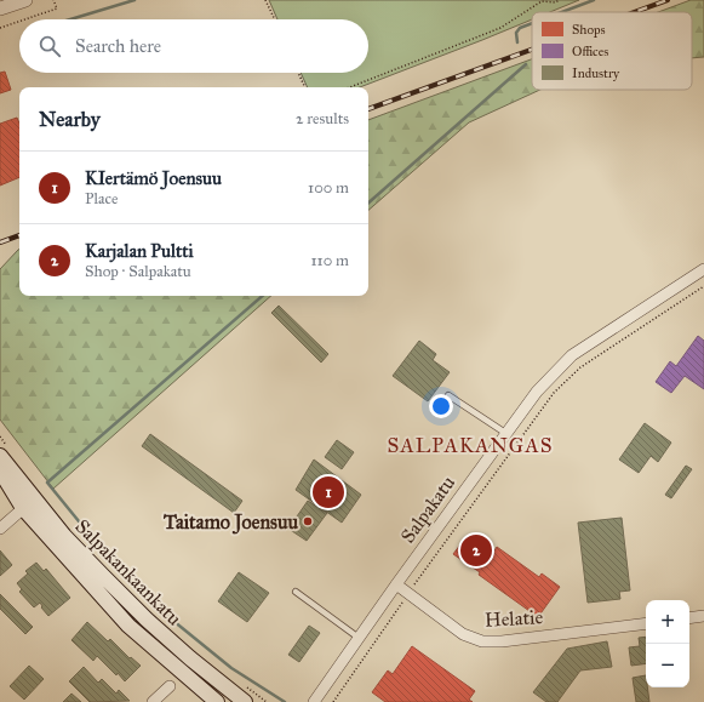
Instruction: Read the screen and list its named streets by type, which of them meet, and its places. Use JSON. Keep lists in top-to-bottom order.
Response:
{
  "streets": {
    "main road": ["Salpakankaankatu"],
    "street": ["Salpakatu", "Helatie"]
  },
  "crossings": [
    ["Salpakatu", "Helatie"]
  ],
  "districts": ["SALPAKANGAS"],
  "places": ["Taitamo Joensuu"],
  "legend": ["Shops", "Offices", "Industry"],
  "page": {
    "search": "Search here",
    "heading": ["Nearby", "2 results"],
    "list": [
      {
        "mark": "1",
        "name": "KIertämö Joensuu",
        "note": "Place",
        "value": "100 m"
      },
      {
        "mark": "2",
        "name": "Karjalan Pultti",
        "note": "Shop · Salpakatu",
        "value": "110 m"
      }
    ],
    "pins": ["1", "2"],
    "map_buttons": ["+", "−"]
  }
}
